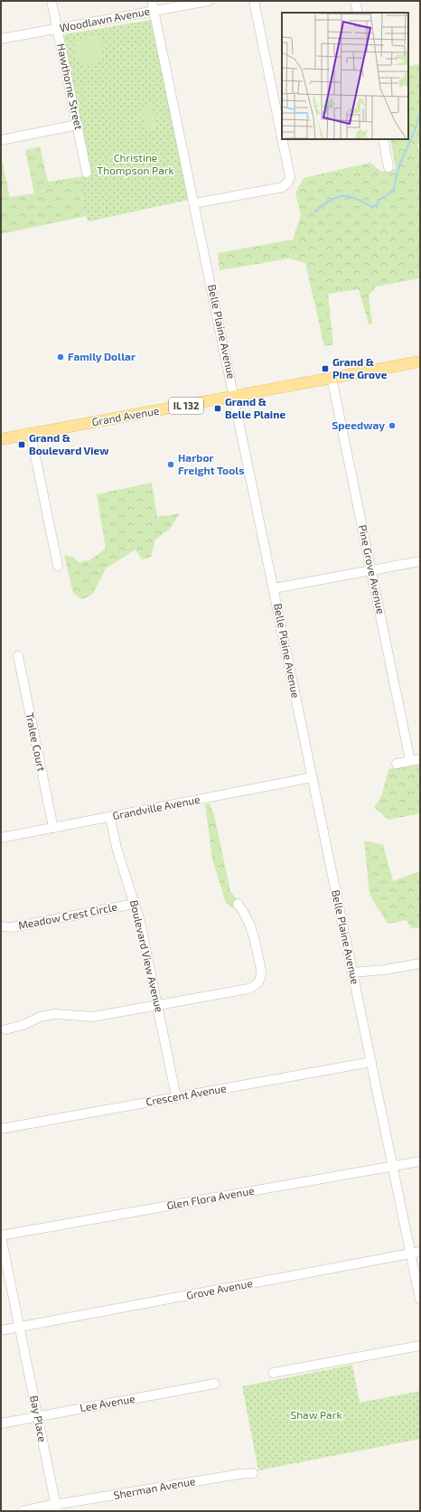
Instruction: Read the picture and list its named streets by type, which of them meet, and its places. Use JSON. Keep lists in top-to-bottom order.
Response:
{
  "streets": {
    "main road": ["IL 132", "Grand Avenue"],
    "street": [
      "Woodlawn Avenue",
      "Hawthorne Street",
      "Belle Plaine Avenue",
      "Pine Grove Avenue",
      "Tralee Court",
      "Grandville Avenue",
      "Meadow Crest Circle",
      "Boulevard View Avenue",
      "Crescent Avenue",
      "Glen Flora Avenue",
      "Grove Avenue",
      "Lee Avenue",
      "Bay Place",
      "Sherman Avenue"
    ]
  },
  "crossings": [
    ["Woodlawn Avenue", "Hawthorne Street"],
    ["Woodlawn Avenue", "Belle Plaine Avenue"],
    ["Belle Plaine Avenue", "Grand Avenue"],
    ["Belle Plaine Avenue", "Grandville Avenue"],
    ["Belle Plaine Avenue", "Crescent Avenue"],
    ["Belle Plaine Avenue", "Glen Flora Avenue"],
    ["Belle Plaine Avenue", "Grove Avenue"],
    ["Grand Avenue", "Pine Grove Avenue"],
    ["Tralee Court", "Grandville Avenue"],
    ["Grandville Avenue", "Boulevard View Avenue"],
    ["Meadow Crest Circle", "Boulevard View Avenue"],
    ["Boulevard View Avenue", "Crescent Avenue"],
    ["Glen Flora Avenue", "Bay Place"],
    ["Grove Avenue", "Bay Place"],
    ["Lee Avenue", "Bay Place"],
    ["Bay Place", "Sherman Avenue"]
  ],
  "parks": ["Christine Thompson Park", "Shaw Park"],
  "places": {
    "other": ["Family Dollar", "Speedway", "Harbor Freight Tools"],
    "transit": ["Grand & Pine Grove", "Grand & Belle Plaine", "Grand & Boulevard View"]
  }
}
